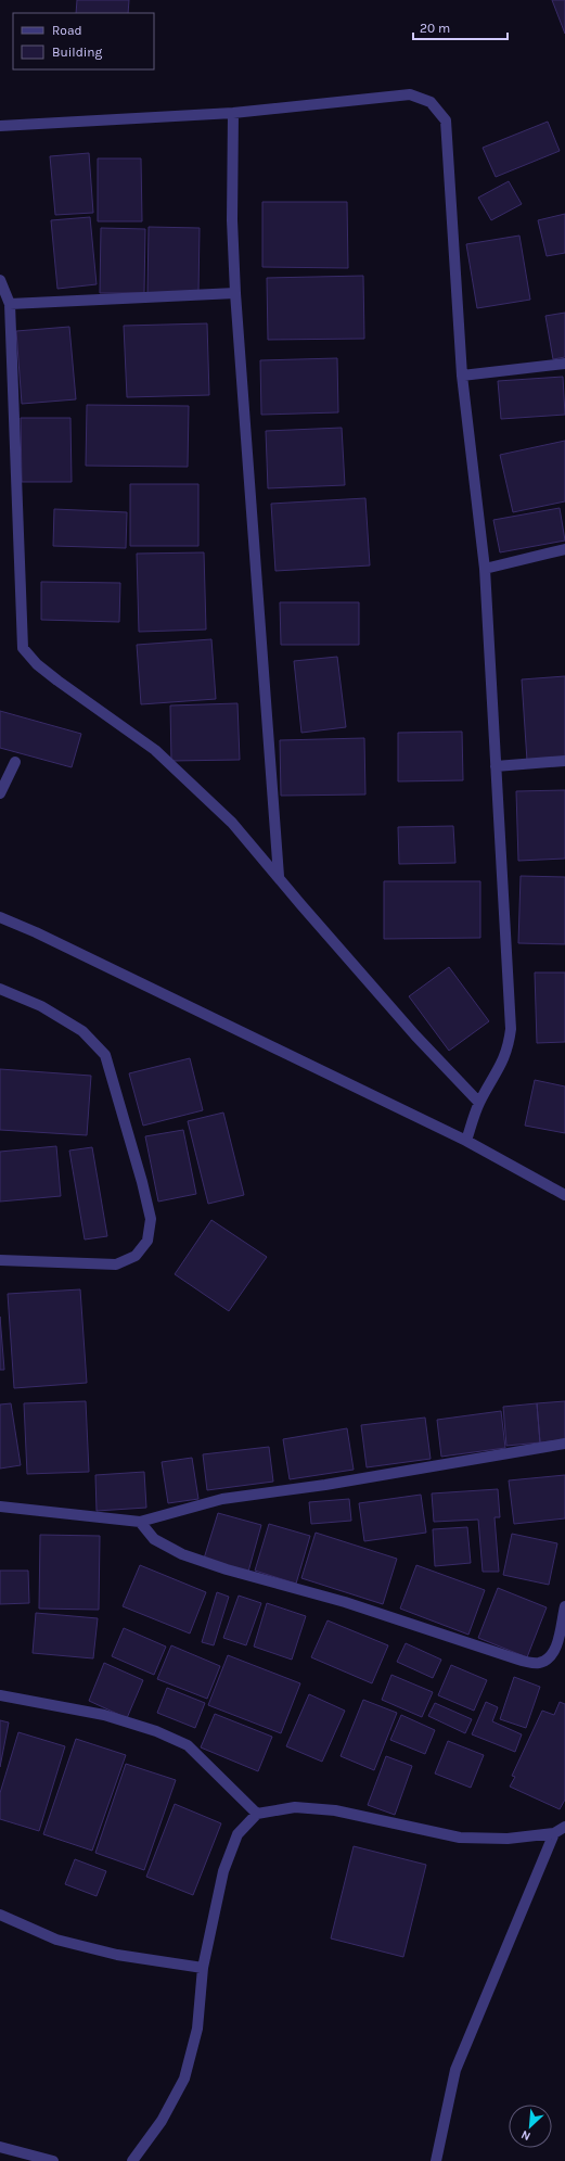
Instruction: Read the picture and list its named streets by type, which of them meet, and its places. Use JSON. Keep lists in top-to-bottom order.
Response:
{
  "legend": ["Road", "Building"],
  "scale_bar": "20 m",
  "north": "bottom left"
}
